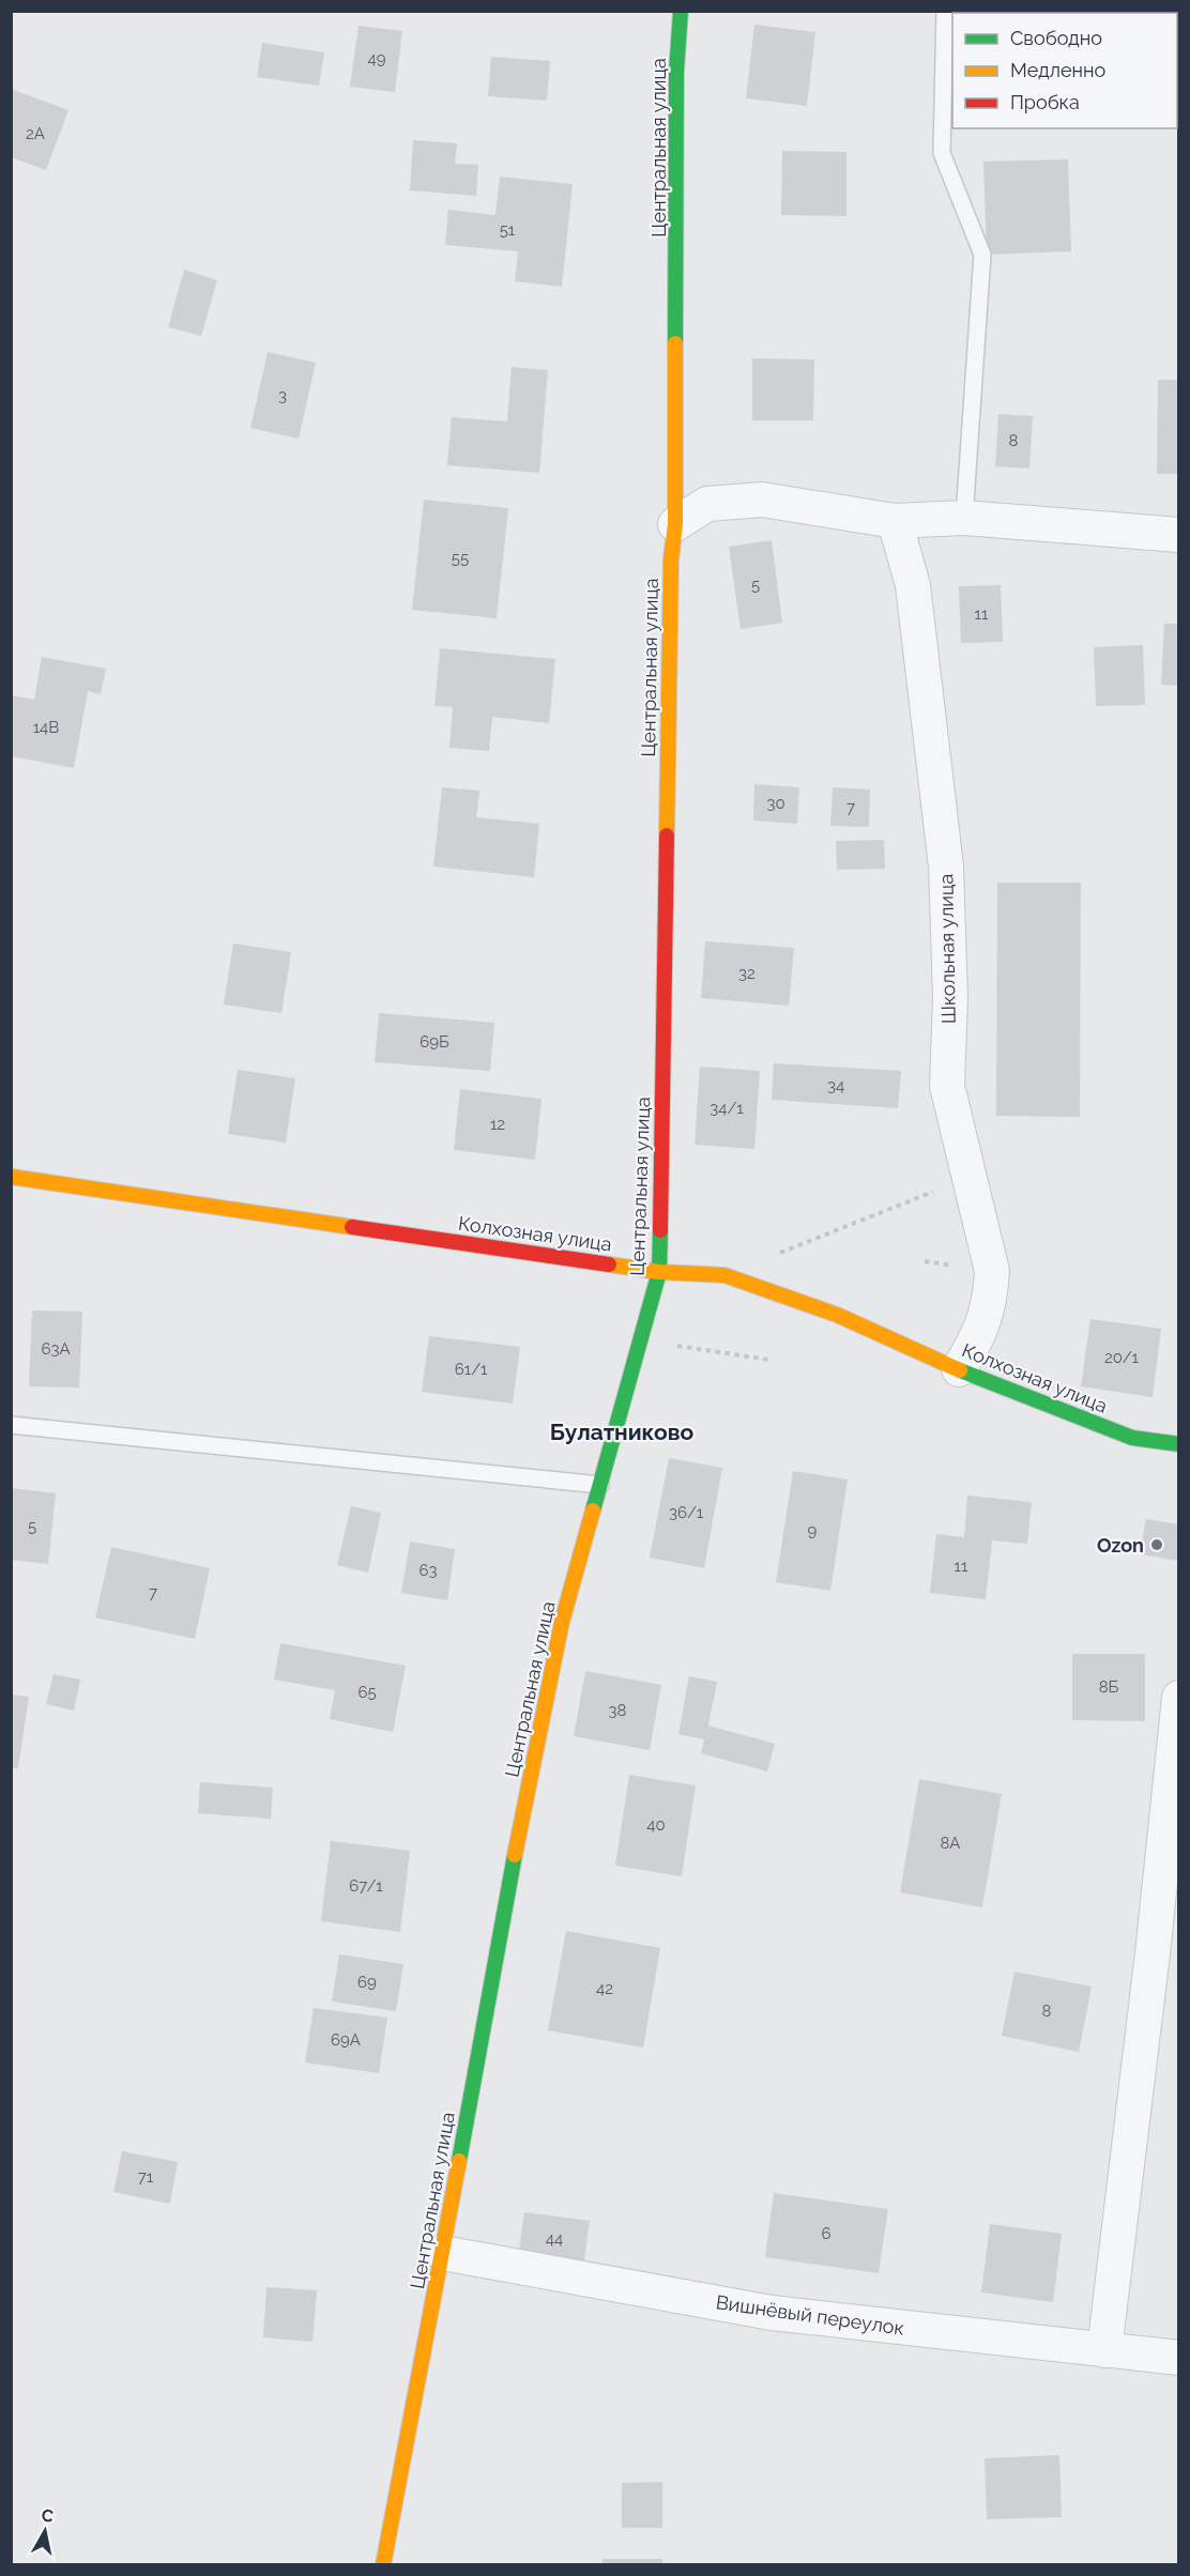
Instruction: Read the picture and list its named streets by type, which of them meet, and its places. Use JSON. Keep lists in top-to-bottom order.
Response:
{
  "streets": {
    "street": [
      "Центральная улица",
      "Школьная улица",
      "Колхозная улица",
      "Вишнёвый переулок"
    ]
  },
  "crossings": [
    ["Центральная улица", "Колхозная улица"],
    ["Центральная улица", "Вишнёвый переулок"],
    ["Школьная улица", "Колхозная улица"]
  ],
  "districts": ["Булатниково"],
  "places": ["Ozon"],
  "house_numbers": [
    "49",
    "2А",
    "51",
    "3",
    "8",
    "55",
    "5",
    "11",
    "14В",
    "30",
    "7",
    "32",
    "69Б",
    "34",
    "34/1",
    "12",
    "63А",
    "20/1",
    "61/1",
    "36/1",
    "5",
    "9",
    "11",
    "63",
    "7",
    "8Б",
    "65",
    "38",
    "40",
    "8А",
    "67/1",
    "69",
    "42",
    "8",
    "69А",
    "71",
    "6",
    "44"
  ],
  "legend": ["Свободно", "Медленно", "Пробка"],
  "north": "top"
}
